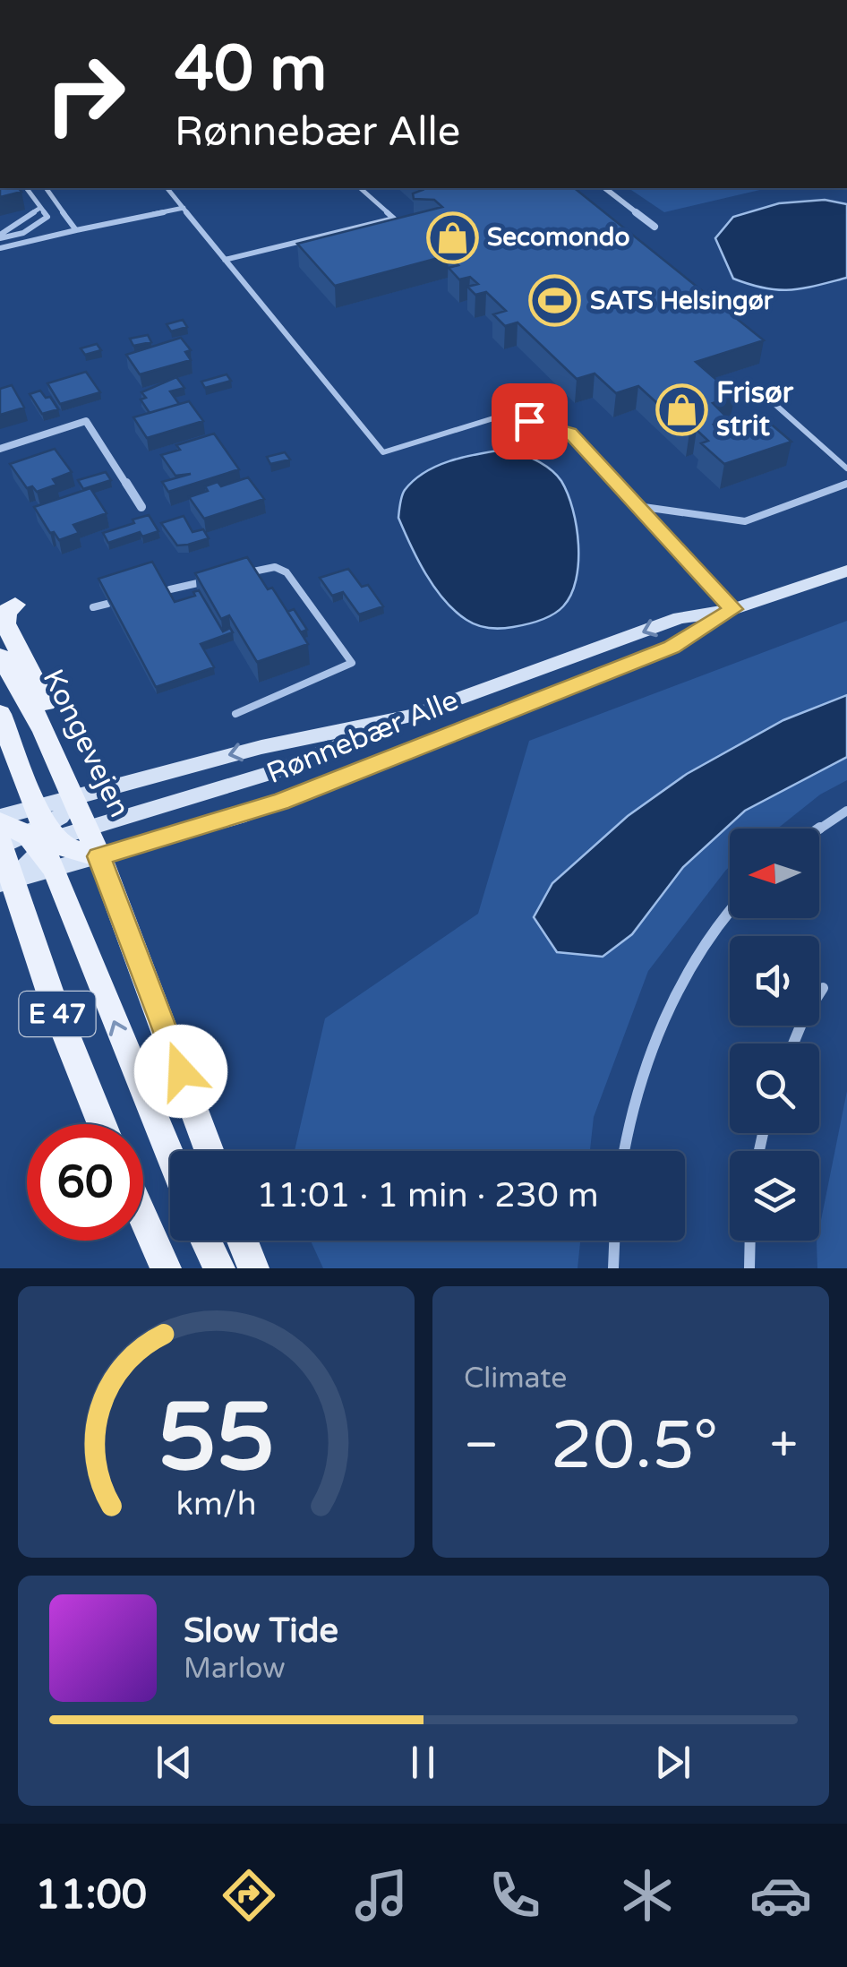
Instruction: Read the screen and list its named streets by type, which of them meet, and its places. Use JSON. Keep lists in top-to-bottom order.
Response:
{
  "streets": {
    "main road": ["Rønnebær Alle", "Kongevejen", "E 47"]
  },
  "crossings": [
    ["Rønnebær Alle", "Kongevejen"]
  ],
  "places": {
    "shop": ["Secomondo", "Frisør strit"],
    "sports": ["SATS Helsingør"]
  },
  "north": "left",
  "page": {
    "turn": ["40 m", "Rønnebær Alle"],
    "limit": "60",
    "trip": "11:01 · 1 min · 230 m",
    "tile": "Climate",
    "heat": ["−", "20.5°", "+"],
    "song": ["Slow Tide", "Marlow"],
    "tabs": "11:00",
    "gauge": ["55", "km/h"]
  }
}
